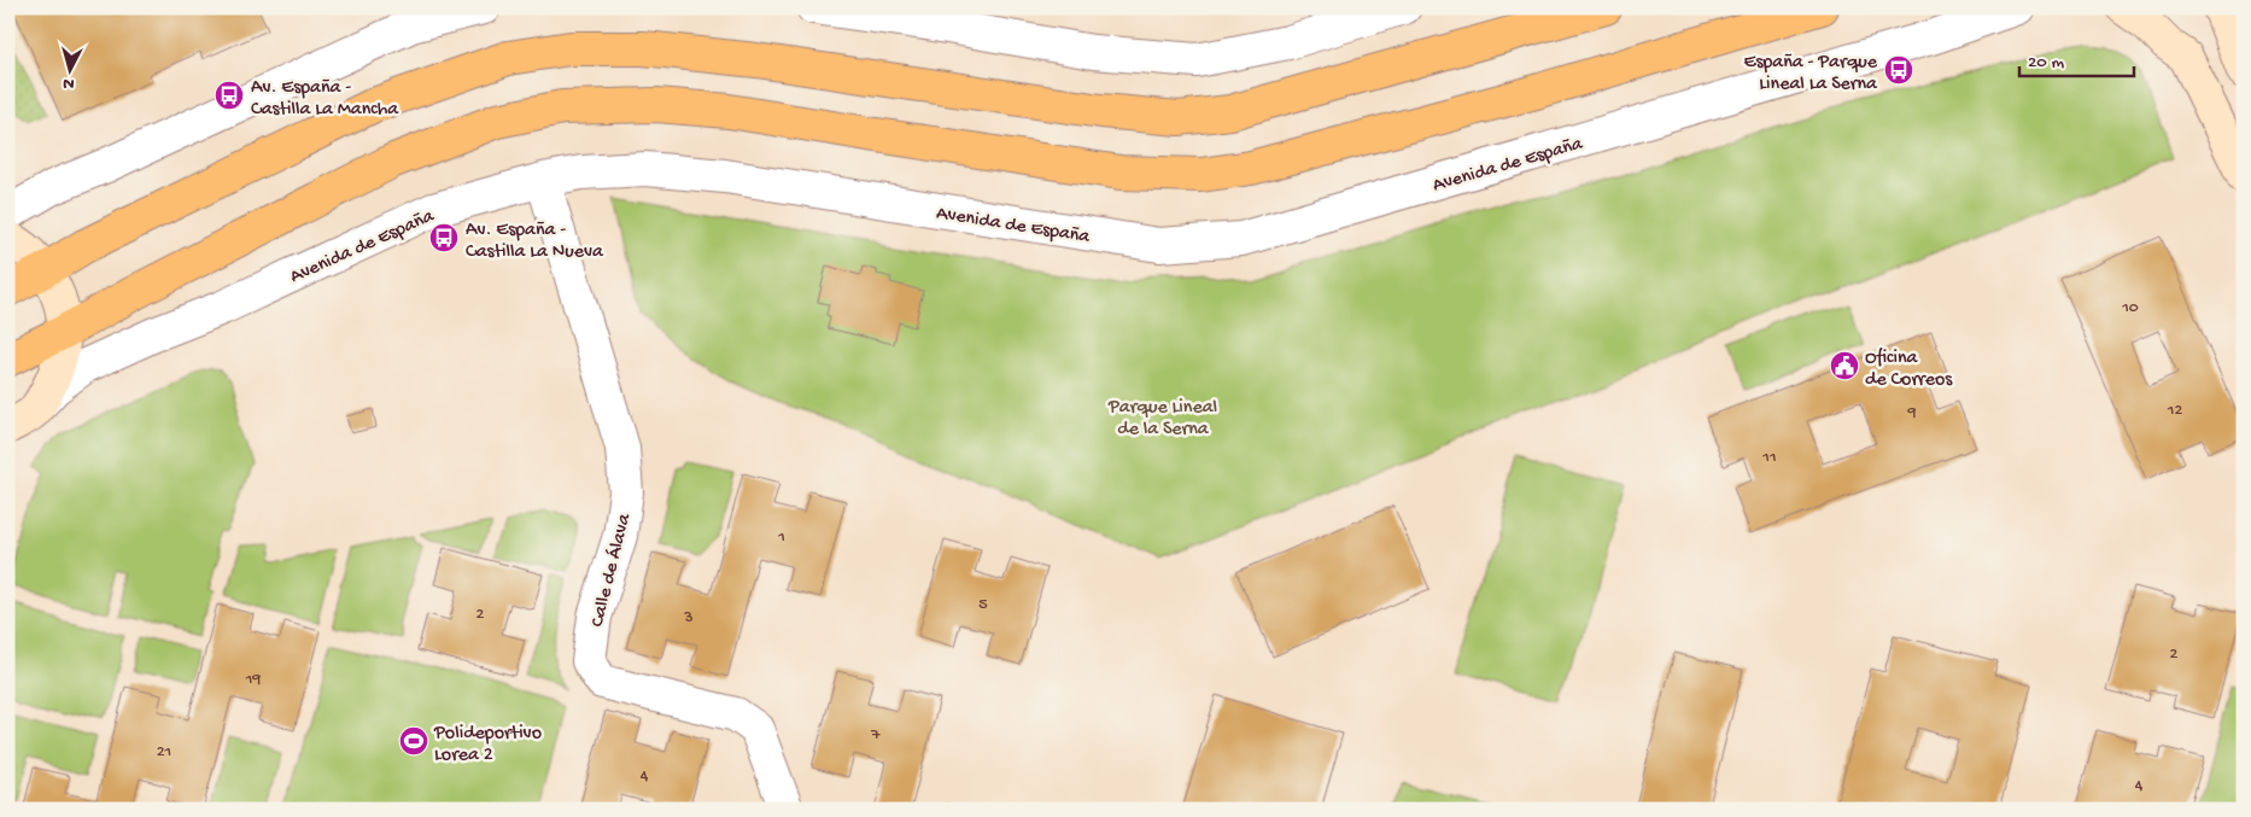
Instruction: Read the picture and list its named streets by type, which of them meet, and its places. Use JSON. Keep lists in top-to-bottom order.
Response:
{
  "streets": {
    "main road": ["Avenida de España"],
    "street": ["Calle de Álava"]
  },
  "crossings": [
    ["Avenida de España", "Calle de Álava"]
  ],
  "parks": ["Parque Lineal de la Serna"],
  "places": {
    "bus stop": ["España - Parque Lineal La Serna", "Av. España - Castilla La Mancha", "Av. España - Castilla La Nueva"],
    "public building": ["Oficina de Correos"],
    "sports": ["Polideportivo Lorea 2"]
  },
  "house_numbers": [
    "10",
    "12",
    "9",
    "11",
    "1",
    "5",
    "2",
    "3",
    "2",
    "19",
    "7",
    "21",
    "4",
    "4"
  ],
  "scale_bar": "20 m",
  "north": "bottom"
}
